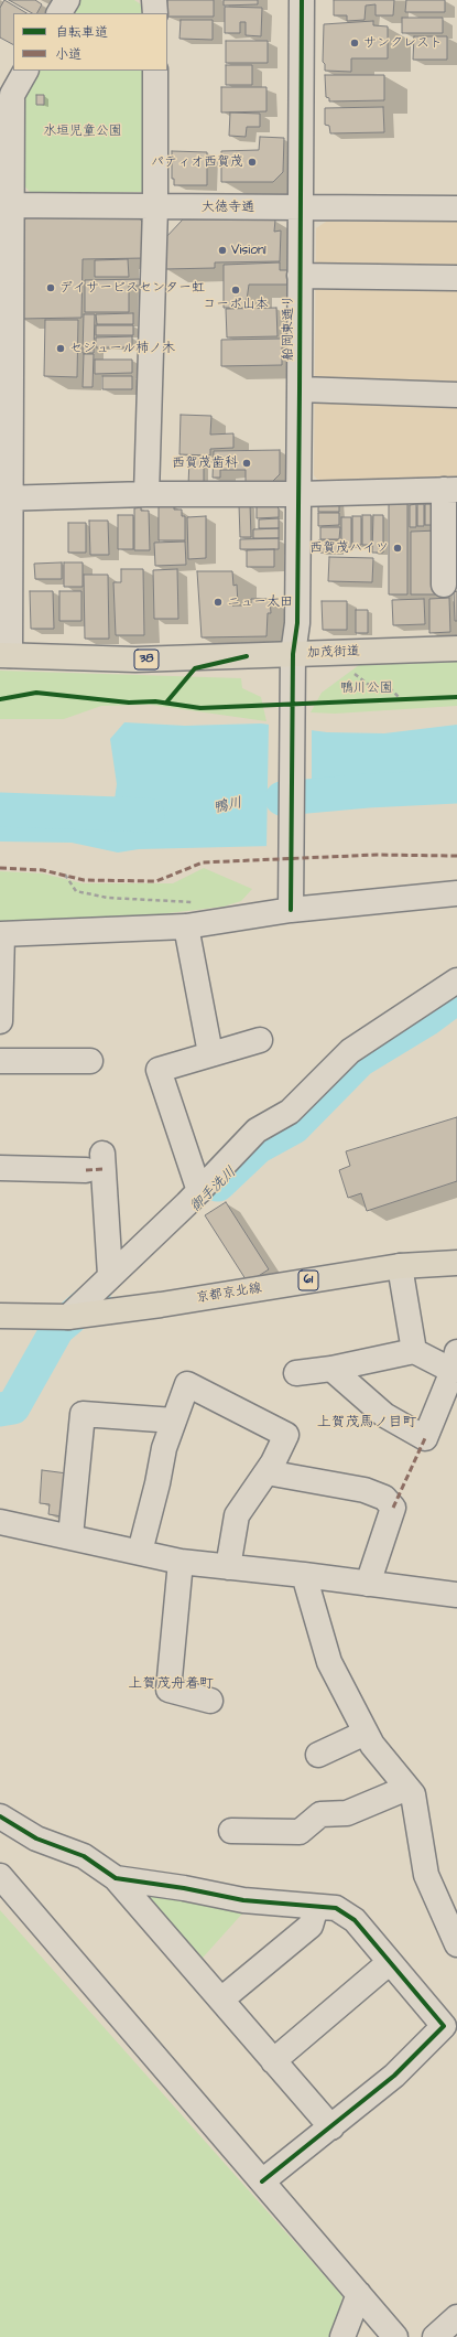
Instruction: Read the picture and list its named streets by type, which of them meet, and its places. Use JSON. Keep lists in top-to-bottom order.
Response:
{
  "streets": {
    "main road": [
      "加茂街道",
      "38",
      "61",
      "京都京北線"
    ],
    "street": ["大徳寺通", "船岡東通り"]
  },
  "crossings": [
    ["大徳寺通", "船岡東通り"],
    ["船岡東通り", "加茂街道"]
  ],
  "districts": ["上賀茂馬ノ目町", "上賀茂舟着町"],
  "water": ["鴨川", "御手洗川"],
  "parks": ["水垣児童公園", "鴨川公園"],
  "places": [
    "サンクレスト",
    "パティオ西賀茂",
    "Vision1",
    "デイサービスセンター虹",
    "コーポ山本",
    "セジュール柿ノ木",
    "西賀茂歯科",
    "西賀茂ハイツ",
    "ニュー太田"
  ],
  "legend": ["自転車道", "小道"]
}
